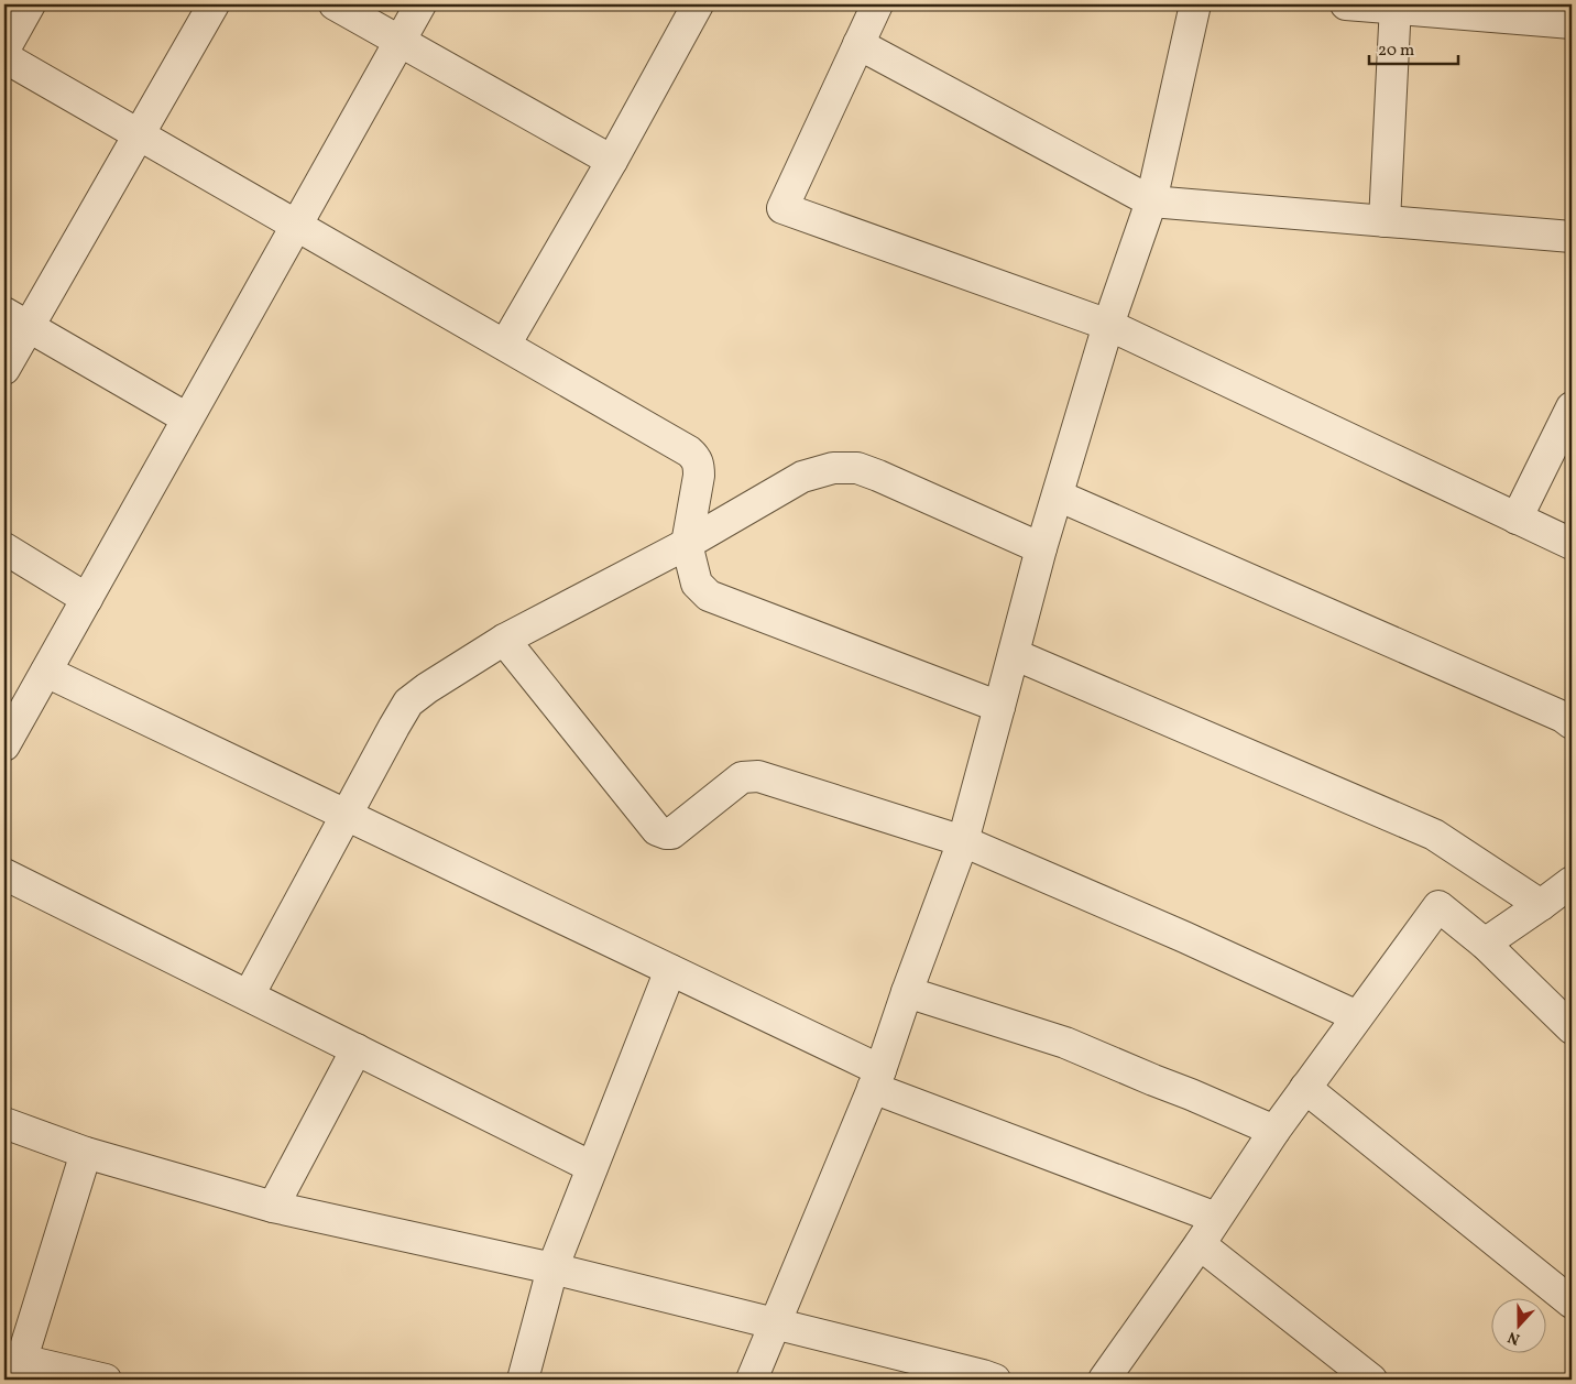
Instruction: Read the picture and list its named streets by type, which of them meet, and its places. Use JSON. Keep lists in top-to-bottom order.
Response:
{
  "scale_bar": "20 m",
  "north": "bottom"
}
